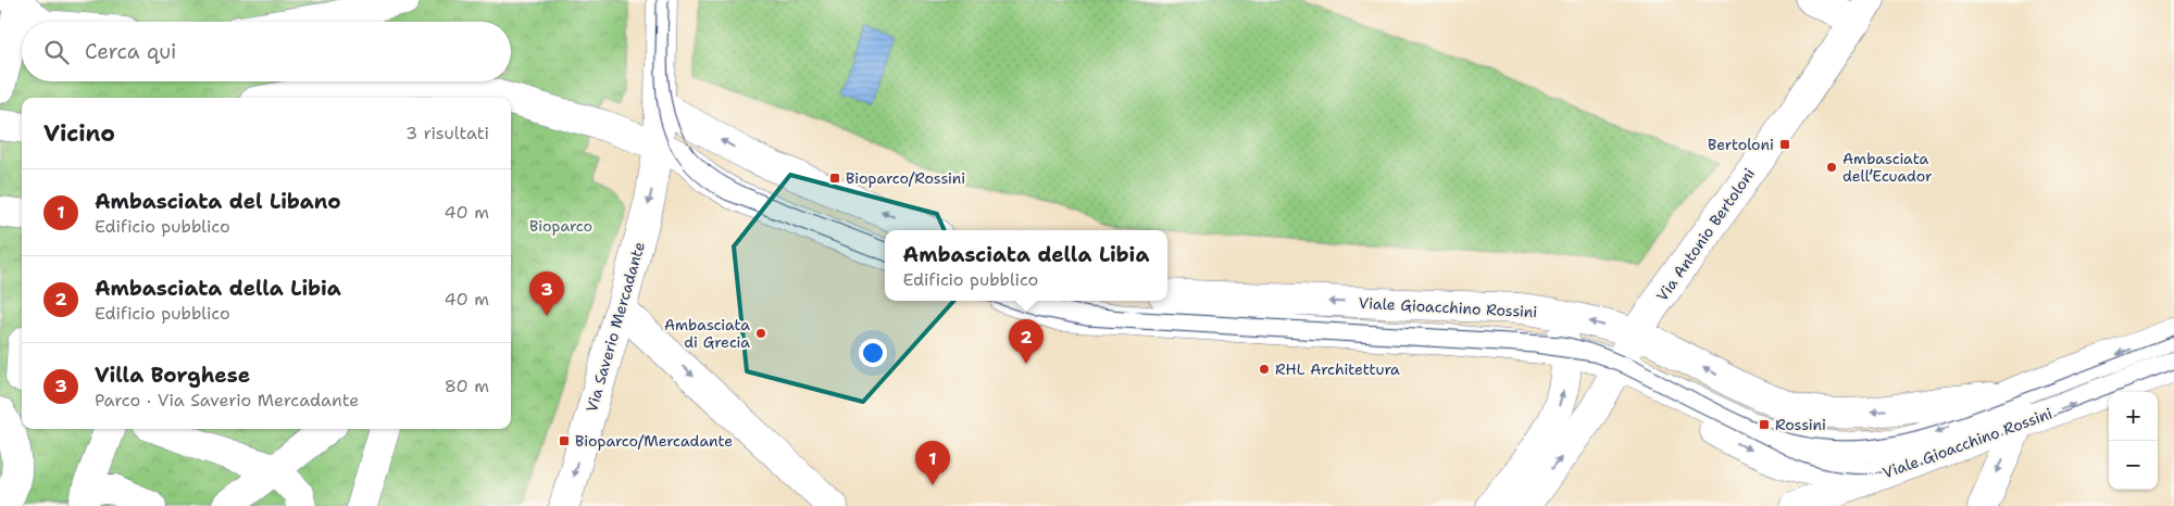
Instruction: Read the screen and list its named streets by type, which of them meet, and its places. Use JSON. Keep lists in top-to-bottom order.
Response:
{
  "streets": {
    "street": ["Via Antonio Bertoloni", "Viale Gioacchino Rossini", "Via Saverio Mercadante"]
  },
  "crossings": [
    ["Via Antonio Bertoloni", "Viale Gioacchino Rossini"]
  ],
  "one_way": ["Via Saverio Mercadante"],
  "parks": ["Bioparco"],
  "places": {
    "transit": [
      "Bertoloni",
      "Bioparco/Rossini",
      "Rossini",
      "Bioparco/Mercadante"
    ],
    "other": ["Ambasciata dell’Ecuador", "Ambasciata di Grecia", "RHL Architettura"]
  },
  "page": {
    "search": "Cerca qui",
    "heading": ["Vicino", "3 risultati"],
    "list": [
      {
        "mark": "1",
        "name": "Ambasciata del Libano",
        "note": "Edificio pubblico",
        "value": "40 m"
      },
      {
        "mark": "2",
        "name": "Ambasciata della Libia",
        "note": "Edificio pubblico",
        "value": "40 m"
      },
      {
        "mark": "3",
        "name": "Villa Borghese",
        "note": "Parco · Via Saverio Mercadante",
        "value": "80 m"
      }
    ],
    "popup": ["Ambasciata della Libia", "Edificio pubblico"],
    "pins": ["3", "2", "1"],
    "map_buttons": ["+", "−"]
  }
}
